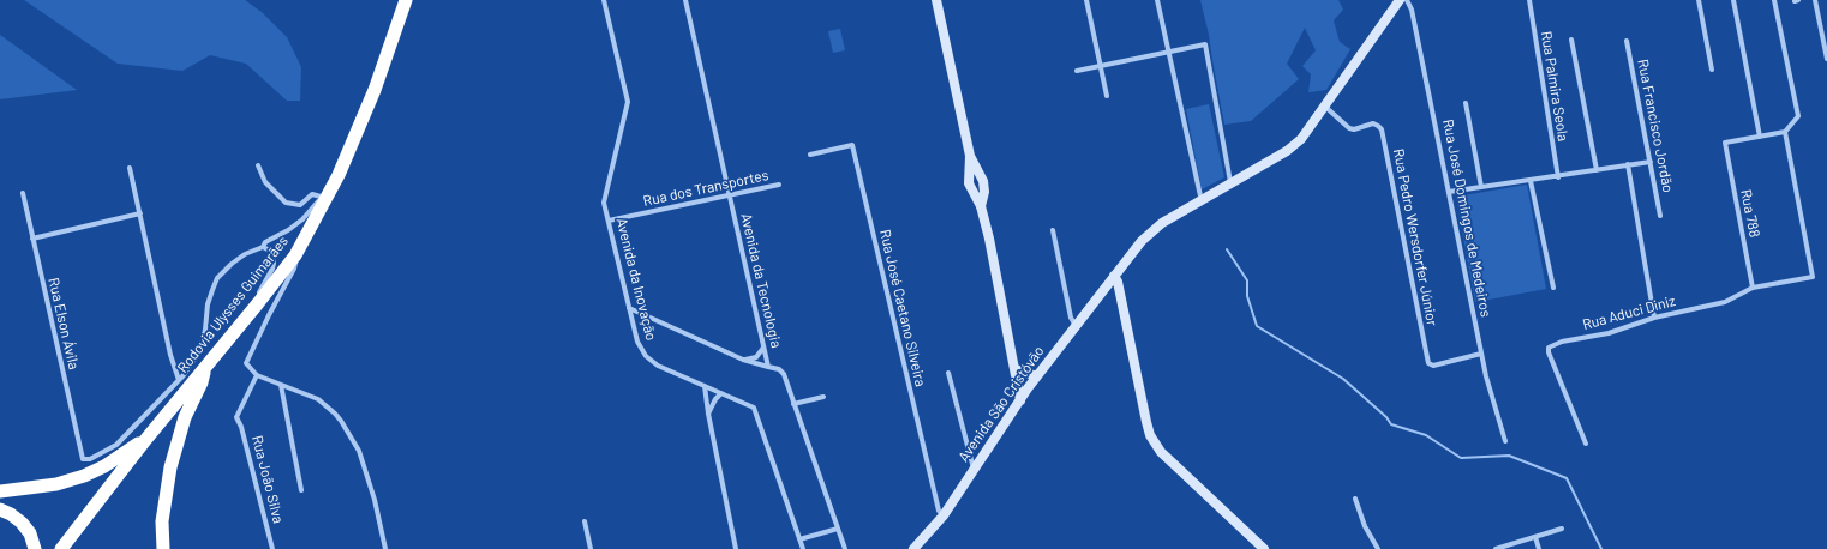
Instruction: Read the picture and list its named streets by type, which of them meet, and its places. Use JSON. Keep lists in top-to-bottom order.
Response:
{
  "streets": {
    "highway": ["Rodovia Ulysses Guimarães"],
    "main road": ["Avenida São Cristóvão"],
    "street": [
      "Rua Palmira Seola",
      "Rua Francisco Jordão",
      "Rua dos Transportes",
      "Rua 788",
      "Rua José Domingos de Medeiros",
      "Rua Pedro Wersdorfer Júnior",
      "Avenida da Inovação",
      "Avenida da Tecnologia",
      "Rua José Caetano Silveira",
      "Rua Aduci Diniz",
      "Rua Elson Ávila",
      "Rua João Silva"
    ]
  },
  "crossings": [
    ["Rua dos Transportes", "Avenida da Inovação"],
    ["Rua dos Transportes", "Avenida da Tecnologia"],
    ["Rua 788", "Rua Aduci Diniz"],
    ["Rua José Domingos de Medeiros", "Rua Pedro Wersdorfer Júnior"],
    ["Rua Pedro Wersdorfer Júnior", "Avenida São Cristóvão"],
    ["Rua José Caetano Silveira", "Avenida São Cristóvão"]
  ]
}
